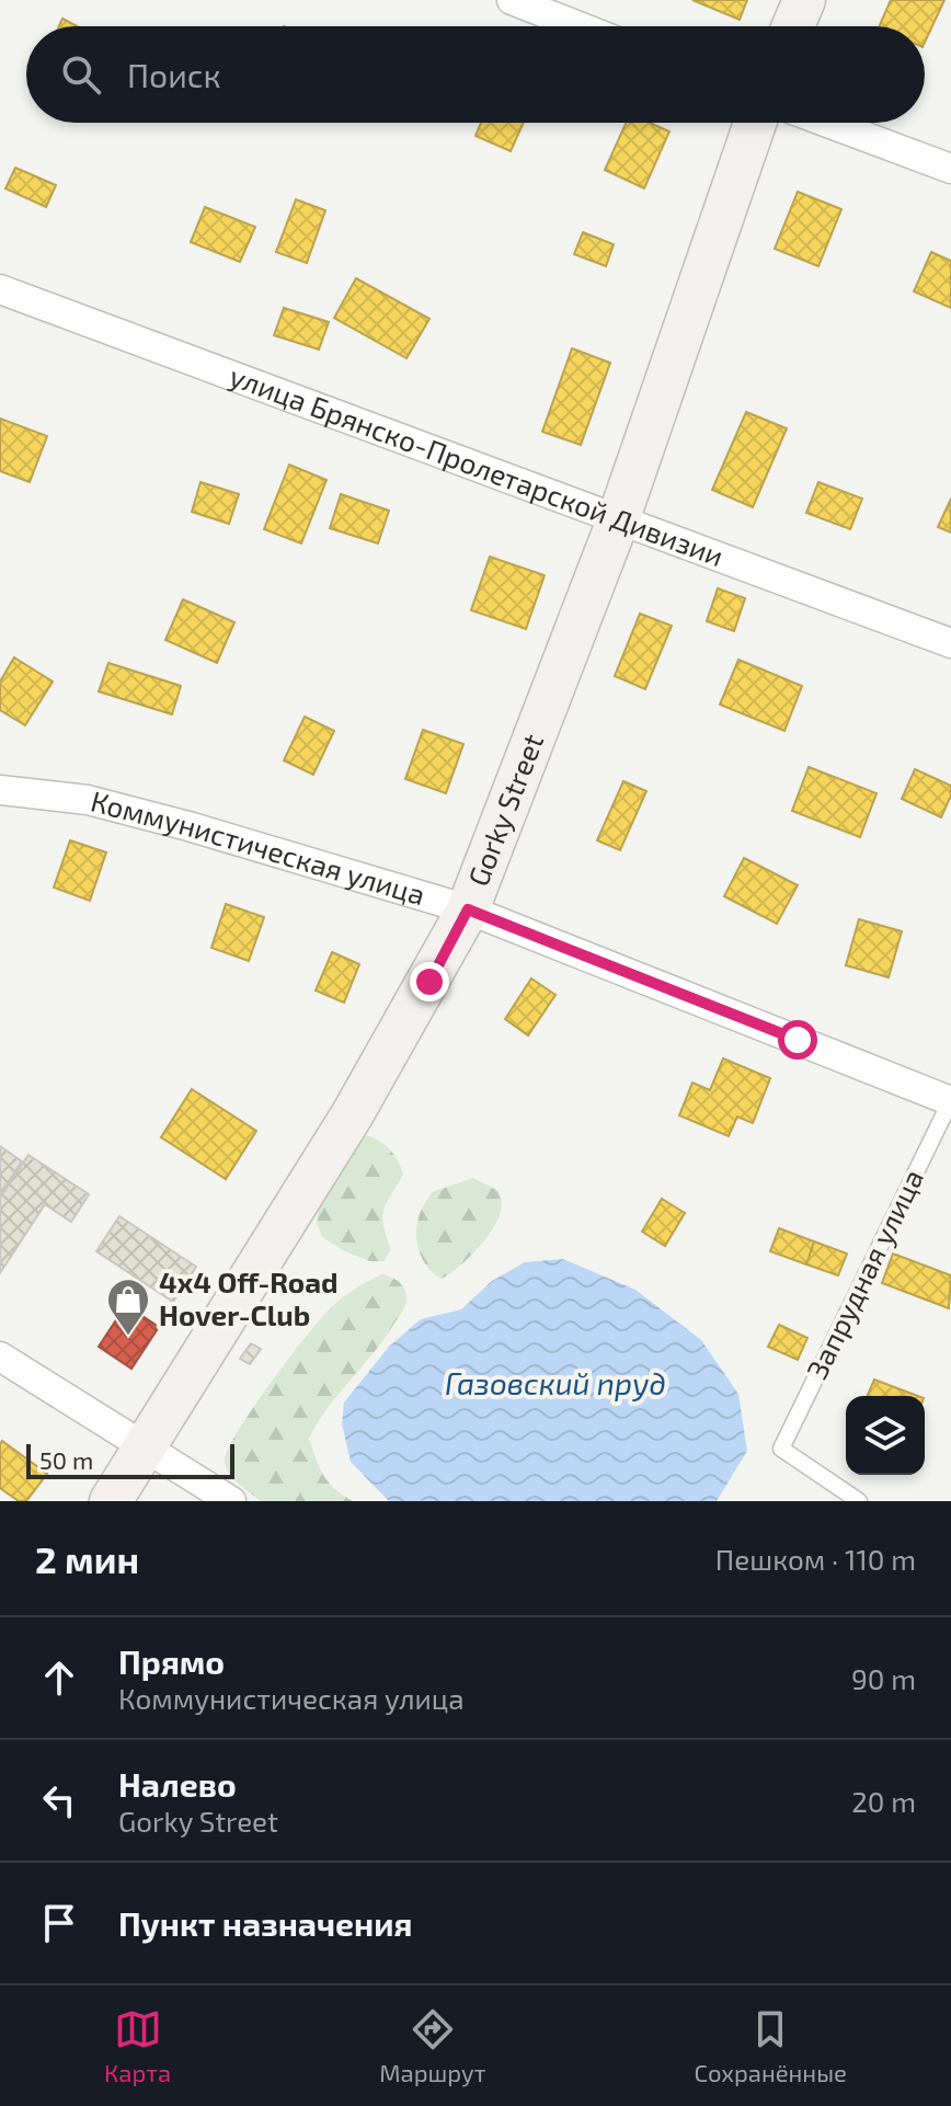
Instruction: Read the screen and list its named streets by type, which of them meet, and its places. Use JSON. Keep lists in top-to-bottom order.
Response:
{
  "streets": {
    "street": ["улица Брянско-Пролетарской Дивизии", "Gorky Street", "Коммунистическая улица"],
    "lane": ["Запрудная улица"]
  },
  "crossings": [
    ["улица Брянско-Пролетарской Дивизии", "Gorky Street"],
    ["Gorky Street", "Коммунистическая улица"],
    ["Коммунистическая улица", "Запрудная улица"]
  ],
  "water": ["Газовский пруд"],
  "places": {
    "shop": ["4x4 Off-Road Hover-Club"]
  },
  "scale_bar": "50 m",
  "page": {
    "search": "Поиск",
    "scale": "50 m",
    "heading": ["2 мин", "Пешком · 110 m"],
    "list": [
      ["Прямо", "Коммунистическая улица", "90 m"],
      ["Налево", "Gorky Street", "20 m"],
      "Пункт назначения"
    ],
    "nav": ["Карта", "Маршрут", "Сохранённые"]
  }
}
